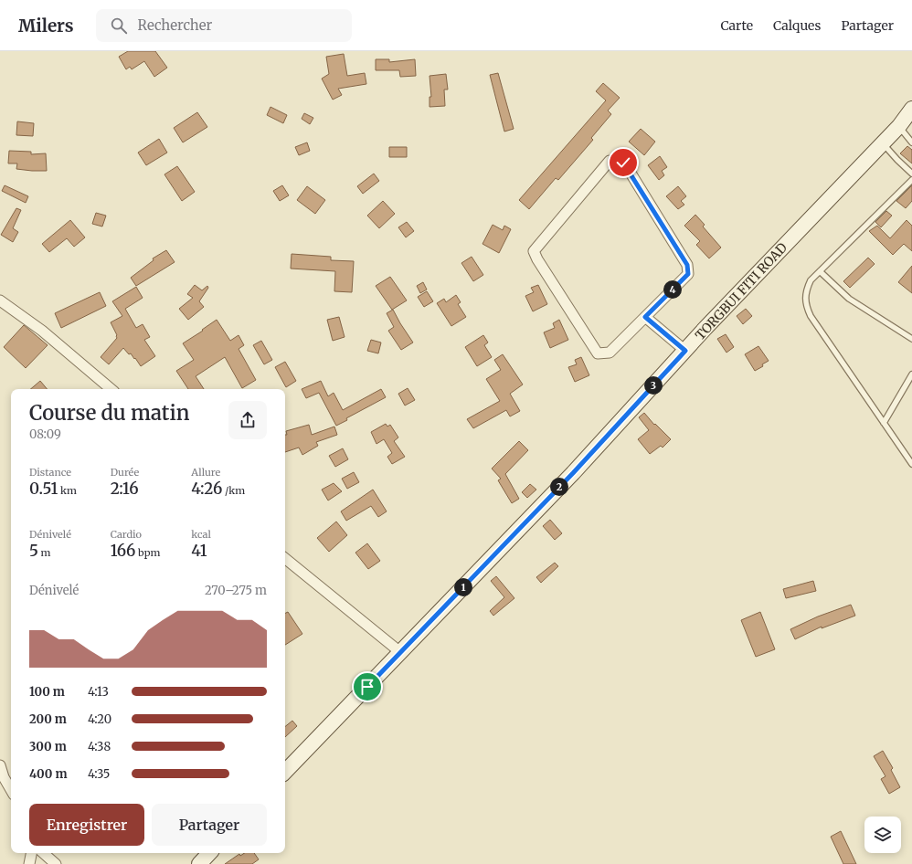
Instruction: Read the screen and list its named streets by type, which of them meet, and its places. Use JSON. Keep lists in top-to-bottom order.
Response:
{
  "streets": {
    "street": ["TORGBUI FITI ROAD"]
  },
  "page": {
    "header": "Milers",
    "search": "Rechercher",
    "nav": ["Carte", "Calques", "Partager"],
    "pins": [
      "4",
      "3",
      "2",
      "1"
    ],
    "heading": ["Course du matin", "08:09"],
    "stats": [
      ["Distance", "0.51 km"],
      ["Durée", "2:16"],
      ["Allure", "4:26 /km"],
      ["Dénivelé", "5 m"],
      ["Cardio", "166 bpm"],
      ["kcal", "41"]
    ],
    "chart": ["Dénivelé", "270–275 m"],
    "list": [
      {
        "name": "100 m",
        "note": "4:13"
      },
      {
        "name": "200 m",
        "note": "4:20"
      },
      {
        "name": "300 m",
        "note": "4:38"
      },
      {
        "name": "400 m",
        "note": "4:35"
      }
    ],
    "buttons": ["Enregistrer", "Partager"]
  }
}
